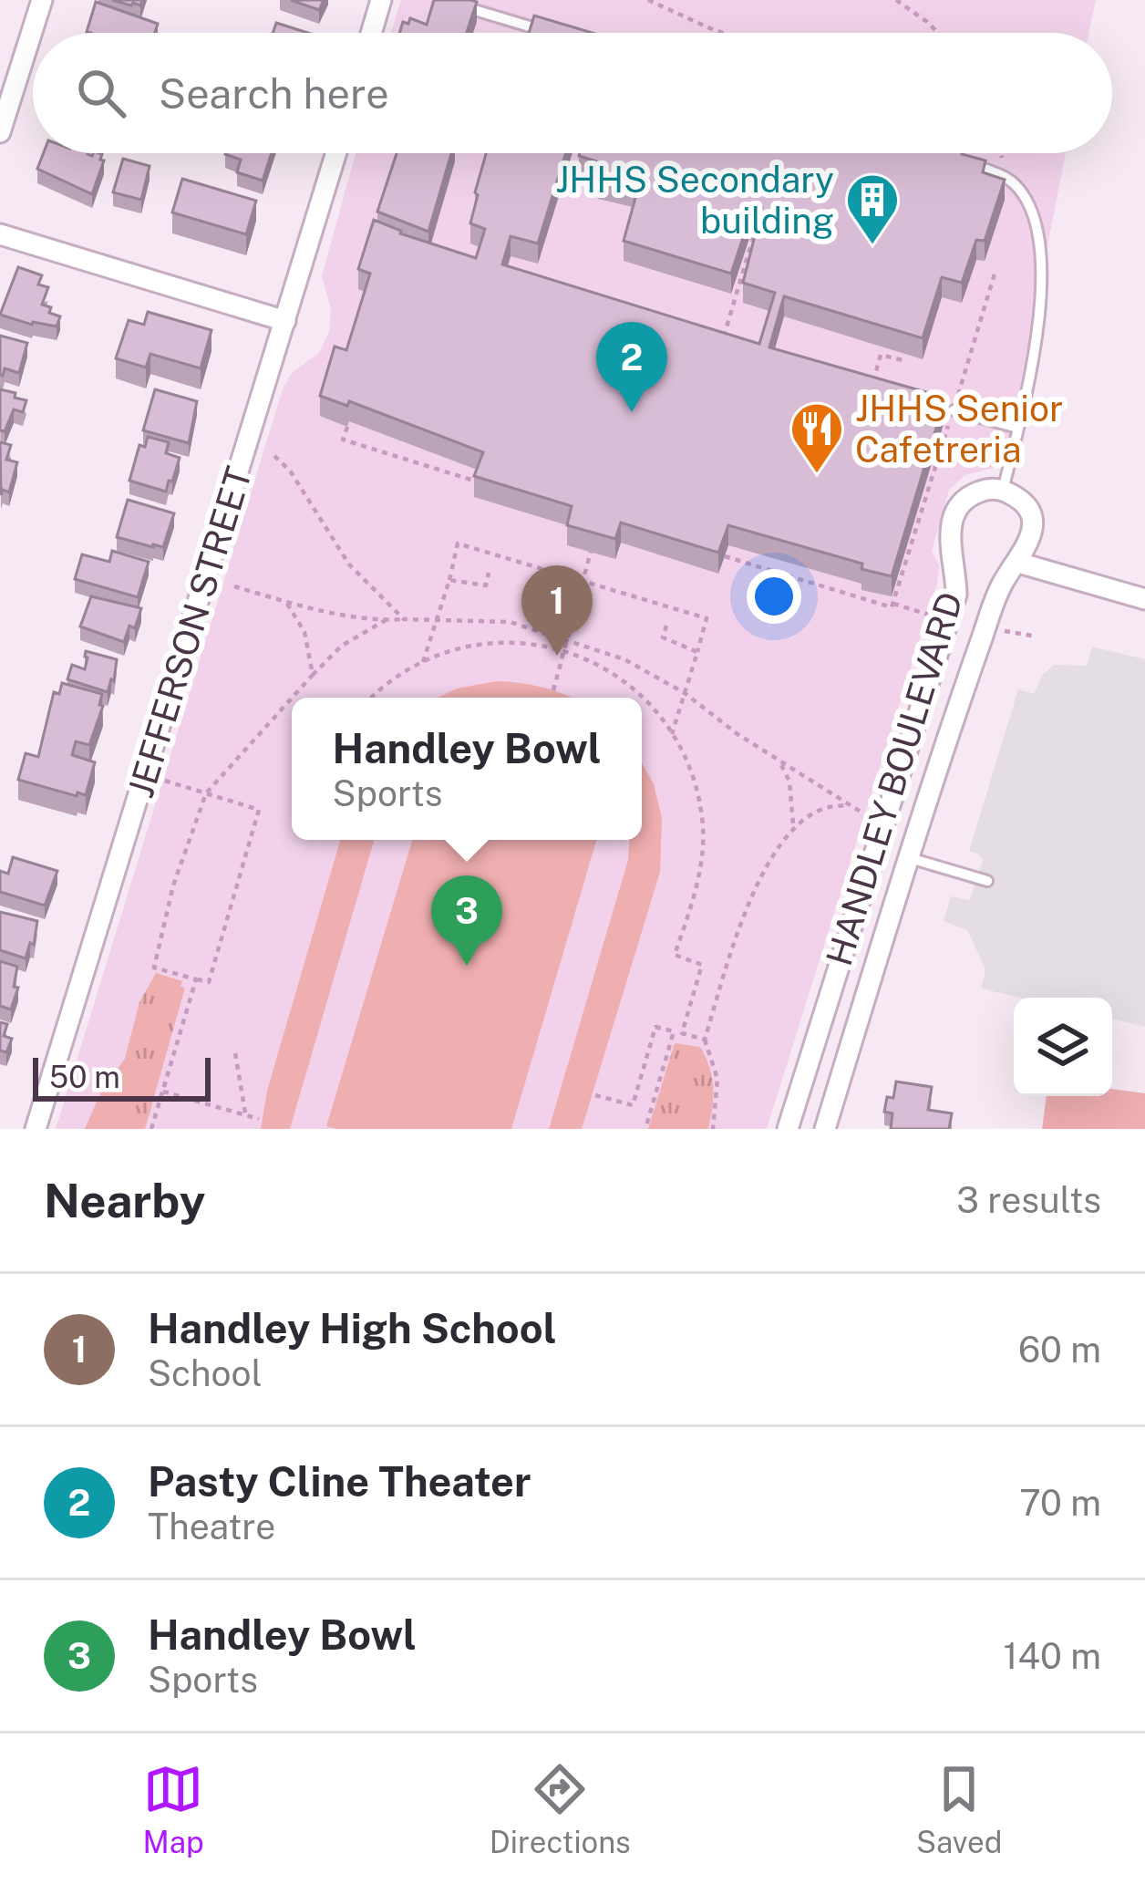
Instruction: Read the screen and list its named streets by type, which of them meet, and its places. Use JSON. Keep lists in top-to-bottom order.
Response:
{
  "streets": {
    "street": ["JEFFERSON STREET", "HANDLEY BOULEVARD"]
  },
  "places": {
    "building": ["JHHS Secondary building"],
    "restaurant": ["JHHS Senior Cafetreria"]
  },
  "scale_bar": "50 m",
  "page": {
    "search": "Search here",
    "pins": ["2", "1", "3"],
    "popup": ["Handley Bowl", "Sports"],
    "scale": "50 m",
    "heading": ["Nearby", "3 results"],
    "list": [
      {
        "mark": "1",
        "name": "Handley High School",
        "note": "School",
        "value": "60 m"
      },
      {
        "mark": "2",
        "name": "Pasty Cline Theater",
        "note": "Theatre",
        "value": "70 m"
      },
      {
        "mark": "3",
        "name": "Handley Bowl",
        "note": "Sports",
        "value": "140 m"
      }
    ],
    "nav": ["Map", "Directions", "Saved"]
  }
}
